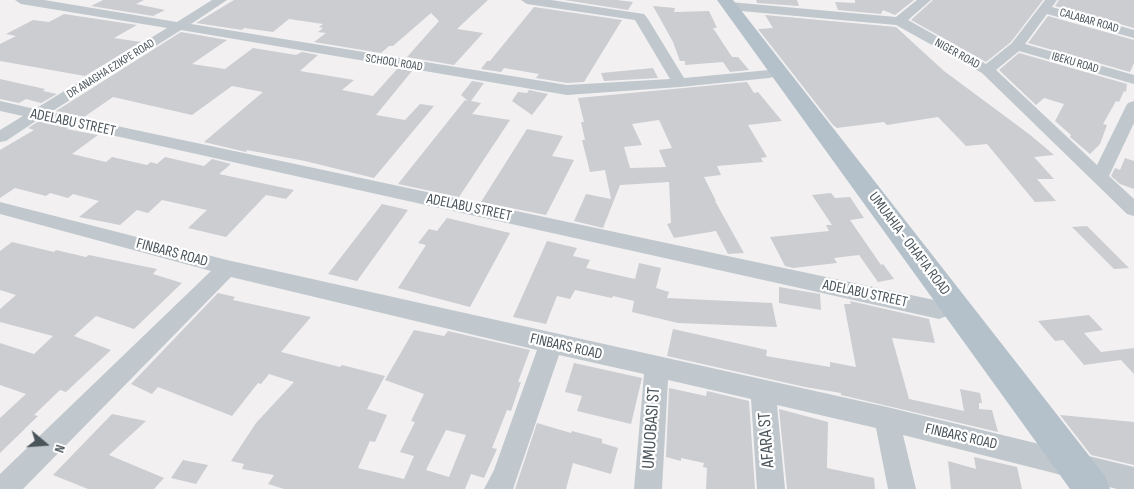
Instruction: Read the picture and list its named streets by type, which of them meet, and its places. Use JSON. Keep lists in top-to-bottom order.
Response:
{
  "streets": {
    "main road": ["UMUAHIA - OHAFIA ROAD"],
    "street": [
      "CALABAR ROAD",
      "NIGER ROAD",
      "SCHOOL ROAD",
      "IBEKU ROAD",
      "DR ANAGHA EZIKPE ROAD",
      "ADELABU STREET",
      "FINBARS ROAD",
      "UMUOBASI ST",
      "AFARA ST"
    ]
  },
  "crossings": [
    ["NIGER ROAD", "UMUAHIA - OHAFIA ROAD"],
    ["SCHOOL ROAD", "DR ANAGHA EZIKPE ROAD"],
    ["SCHOOL ROAD", "UMUAHIA - OHAFIA ROAD"],
    ["DR ANAGHA EZIKPE ROAD", "ADELABU STREET"],
    ["ADELABU STREET", "UMUAHIA - OHAFIA ROAD"],
    ["UMUAHIA - OHAFIA ROAD", "FINBARS ROAD"],
    ["FINBARS ROAD", "UMUOBASI ST"],
    ["FINBARS ROAD", "AFARA ST"]
  ],
  "north": "right"
}
